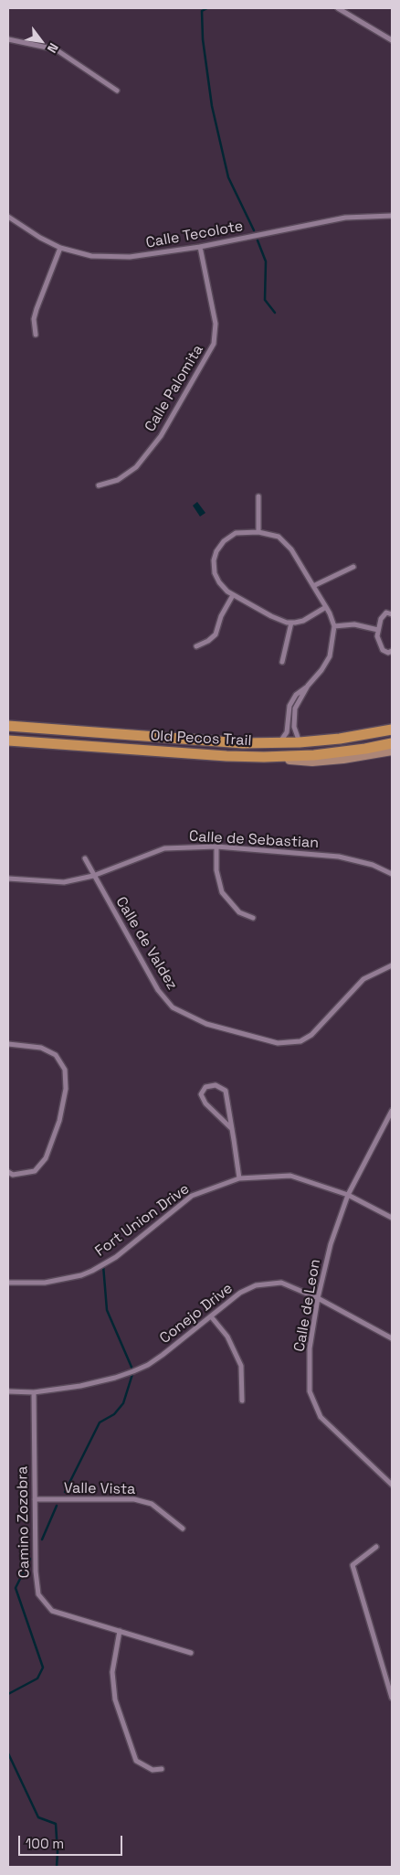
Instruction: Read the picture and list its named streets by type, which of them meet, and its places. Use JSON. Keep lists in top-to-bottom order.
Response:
{
  "streets": {
    "main road": ["Old Pecos Trail"],
    "street": [
      "Calle Tecolote",
      "Calle Palomita",
      "Calle de Sebastian",
      "Calle de Valdez",
      "Fort Union Drive",
      "Calle de Leon",
      "Conejo Drive",
      "Valle Vista",
      "Camino Zozobra"
    ]
  },
  "crossings": [
    ["Calle Tecolote", "Calle Palomita"],
    ["Calle de Sebastian", "Calle de Valdez"],
    ["Fort Union Drive", "Calle de Leon"],
    ["Calle de Leon", "Conejo Drive"],
    ["Conejo Drive", "Camino Zozobra"],
    ["Valle Vista", "Camino Zozobra"]
  ],
  "scale_bar": "100 m",
  "north": "bottom right"
}
